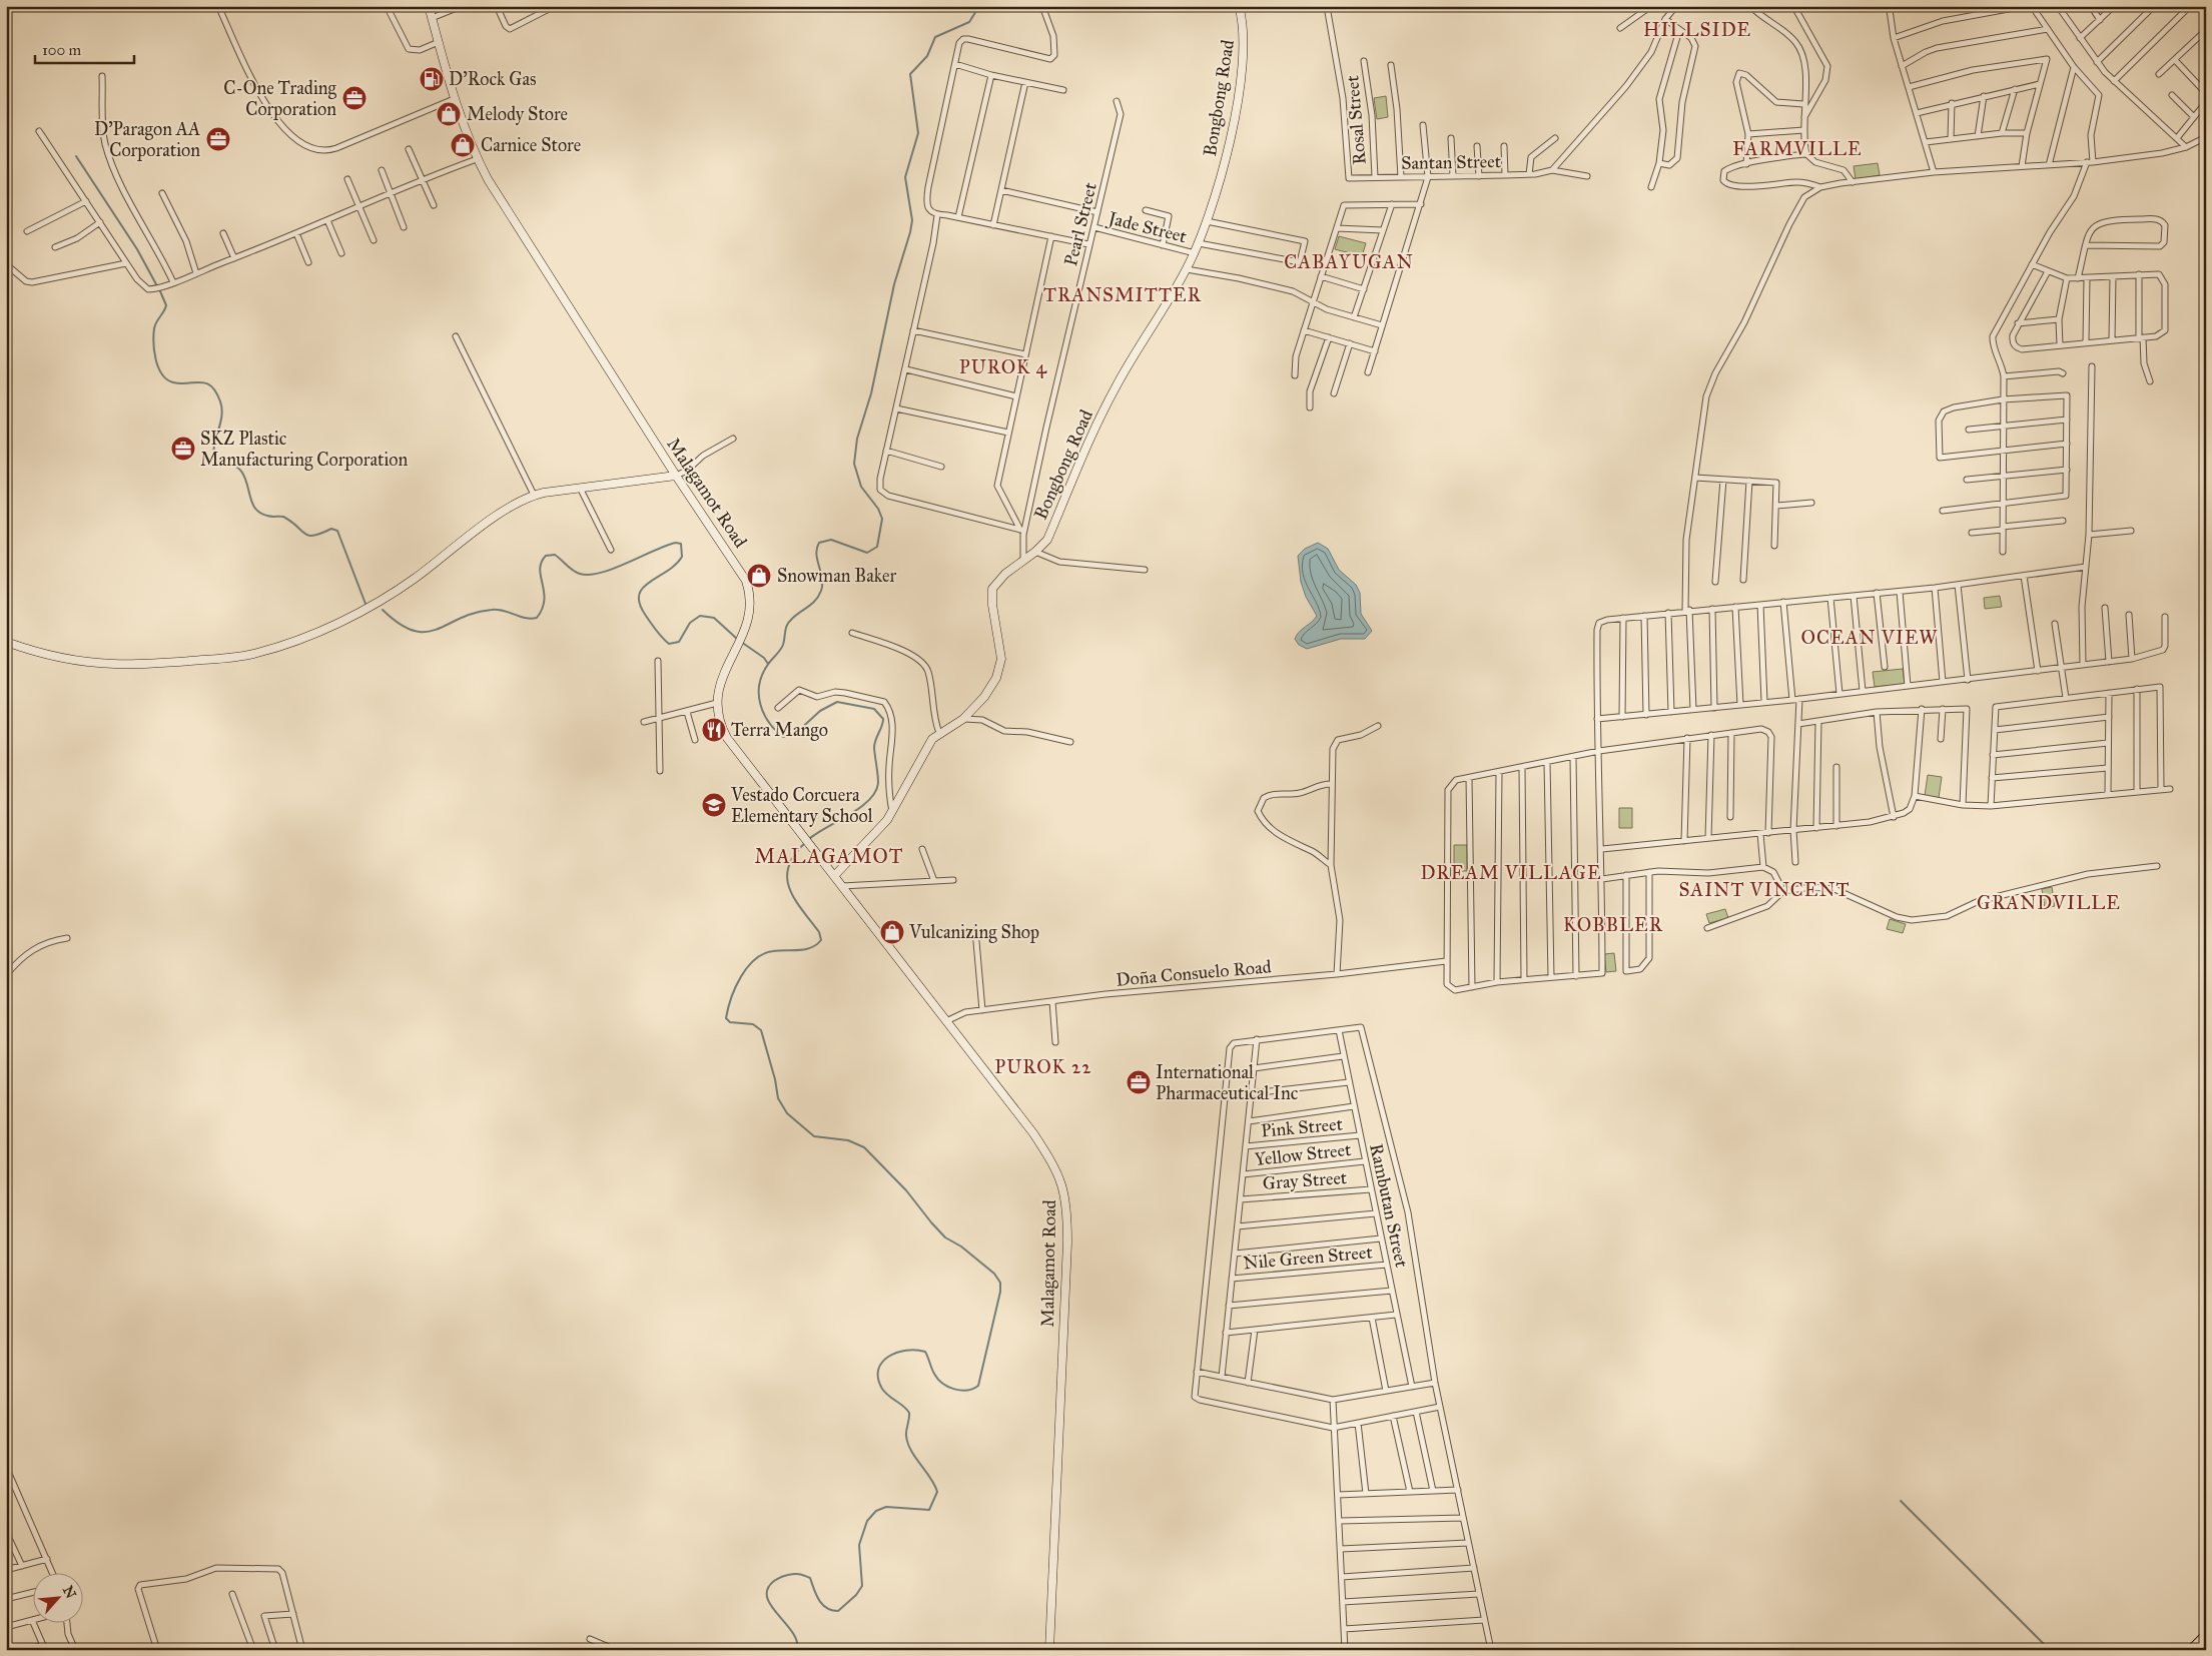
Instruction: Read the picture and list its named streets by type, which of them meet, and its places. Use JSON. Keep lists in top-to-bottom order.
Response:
{
  "streets": {
    "street": [
      "Bongbong Road",
      "Rosal Street",
      "Santan Street",
      "Pearl Street",
      "Jade Street",
      "Malagamot Road",
      "Doña Consuelo Road",
      "Pink Street",
      "Yellow Street",
      "Gray Street",
      "Rambutan Street",
      "Nile Green Street"
    ]
  },
  "crossings": [
    ["Bongbong Road", "Pearl Street"],
    ["Bongbong Road", "Jade Street"],
    ["Bongbong Road", "Malagamot Road"],
    ["Rosal Street", "Santan Street"],
    ["Pearl Street", "Jade Street"],
    ["Malagamot Road", "Doña Consuelo Road"],
    ["Pink Street", "Rambutan Street"],
    ["Yellow Street", "Rambutan Street"],
    ["Gray Street", "Rambutan Street"],
    ["Rambutan Street", "Nile Green Street"]
  ],
  "districts": [
    "HILLSIDE",
    "FARMVILLE",
    "CABAYUGAN",
    "TRANSMITTER",
    "PUROK 4",
    "OCEAN VIEW",
    "MALAGAMOT",
    "DREAM VILLAGE",
    "SAINT VINCENT",
    "GRANDVILLE",
    "KOBBLER",
    "PUROK 22"
  ],
  "places": {
    "fuel station": ["D'Rock Gas"],
    "office": [
      "C-One Trading Corporation",
      "D'Paragon AA Corporation",
      "SKZ Plastic Manufacturing Corporation",
      "International Pharmaceutical Inc"
    ],
    "shop": [
      "Melody Store",
      "Carnice Store",
      "Snowman Baker",
      "Vulcanizing Shop"
    ],
    "restaurant": ["Terra Mango"],
    "school or university": ["Vestado Corcuera Elementary School"]
  },
  "scale_bar": "100 m",
  "north": "top right"
}
